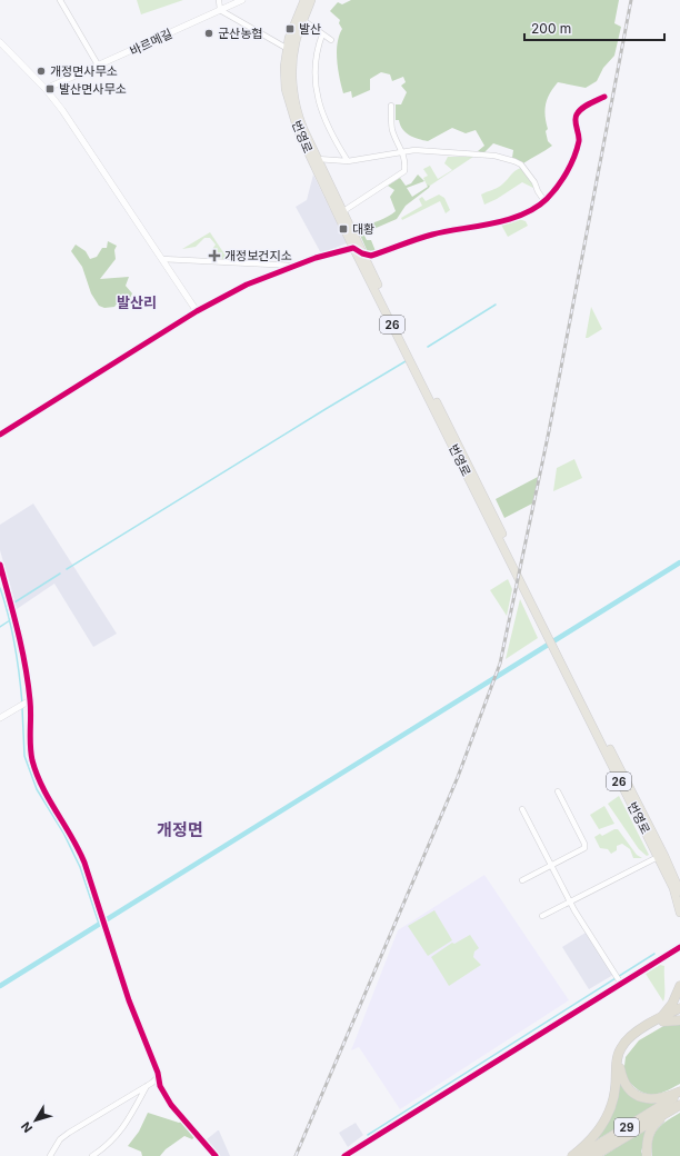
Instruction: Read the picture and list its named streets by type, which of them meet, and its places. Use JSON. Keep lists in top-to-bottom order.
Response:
{
  "streets": {
    "highway": ["29"],
    "main road": ["번영로", "26"],
    "street": ["바르메길"]
  },
  "districts": ["발산리", "개정면"],
  "places": {
    "transit": ["발산", "발산면사무소", "대황"],
    "other": ["군산농협", "개정면사무소"],
    "health": ["개정보건지소"]
  },
  "scale_bar": "200 m",
  "north": "bottom left"
}
